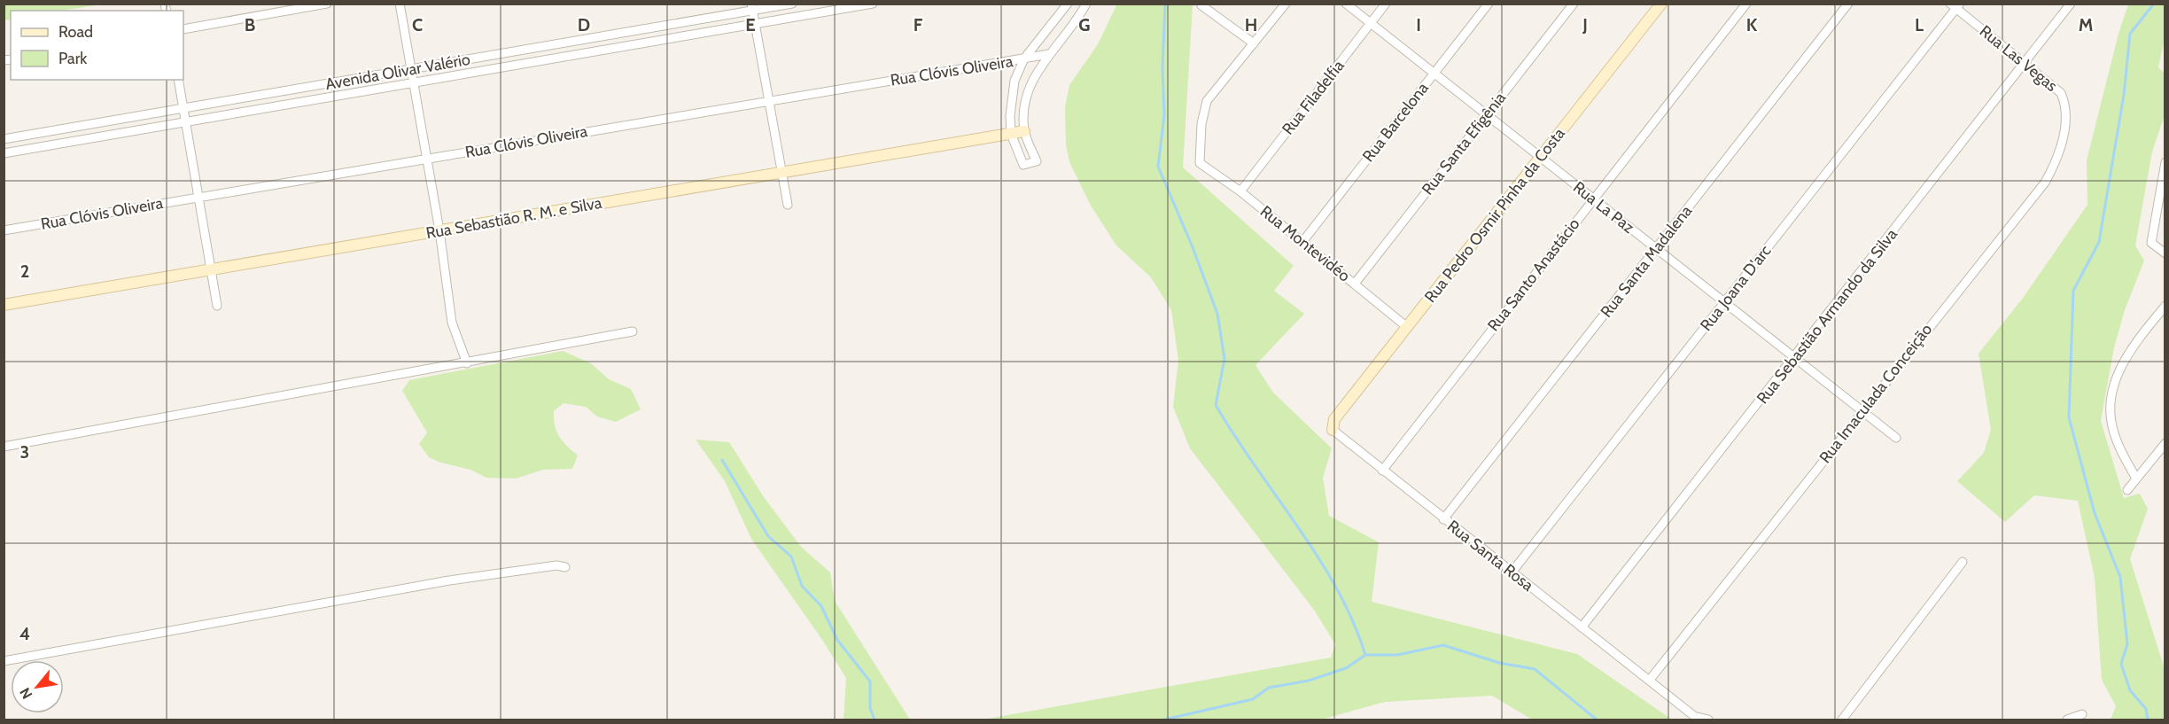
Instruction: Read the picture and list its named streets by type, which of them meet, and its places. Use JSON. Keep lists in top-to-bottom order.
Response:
{
  "streets": {
    "street": [
      "Rua Las Vegas",
      "Rua Clóvis Oliveira",
      "Avenida Olivar Valério",
      "Rua Filadelfia",
      "Rua Barcelona",
      "Rua Santa Efigênia",
      "Rua La Paz",
      "Rua Pedro Osmir Pinha da Costa",
      "Rua Sebastião R. M. e Silva",
      "Rua Montevidéo",
      "Rua Santa Madalena",
      "Rua Santo Anastácio",
      "Rua Joana D'arc",
      "Rua Sebastião Armando da Silva",
      "Rua Imaculada Conceição",
      "Rua Santa Rosa"
    ]
  },
  "crossings": [
    ["Rua Las Vegas", "Rua Joana D'arc"],
    ["Rua Las Vegas", "Rua Sebastião Armando da Silva"],
    ["Rua Las Vegas", "Rua Imaculada Conceição"],
    ["Rua Filadelfia", "Rua La Paz"],
    ["Rua Filadelfia", "Rua Montevidéo"],
    ["Rua Barcelona", "Rua La Paz"],
    ["Rua Barcelona", "Rua Montevidéo"],
    ["Rua Santa Efigênia", "Rua La Paz"],
    ["Rua Santa Efigênia", "Rua Montevidéo"],
    ["Rua La Paz", "Rua Pedro Osmir Pinha da Costa"],
    ["Rua La Paz", "Rua Santa Madalena"],
    ["Rua La Paz", "Rua Santo Anastácio"],
    ["Rua La Paz", "Rua Joana D'arc"],
    ["Rua La Paz", "Rua Sebastião Armando da Silva"],
    ["Rua La Paz", "Rua Imaculada Conceição"],
    ["Rua Pedro Osmir Pinha da Costa", "Rua Montevidéo"],
    ["Rua Pedro Osmir Pinha da Costa", "Rua Santa Rosa"],
    ["Rua Santa Madalena", "Rua Santa Rosa"],
    ["Rua Santo Anastácio", "Rua Santa Rosa"],
    ["Rua Joana D'arc", "Rua Santa Rosa"],
    ["Rua Sebastião Armando da Silva", "Rua Santa Rosa"],
    ["Rua Imaculada Conceição", "Rua Santa Rosa"]
  ],
  "legend": ["Road", "Park"],
  "north": "bottom left",
  "grid": {
    "columns": [
      "B",
      "C",
      "D",
      "E",
      "F",
      "G",
      "H",
      "I",
      "J",
      "K",
      "L",
      "M"
    ],
    "rows": ["2", "3", "4"]
  }
}
